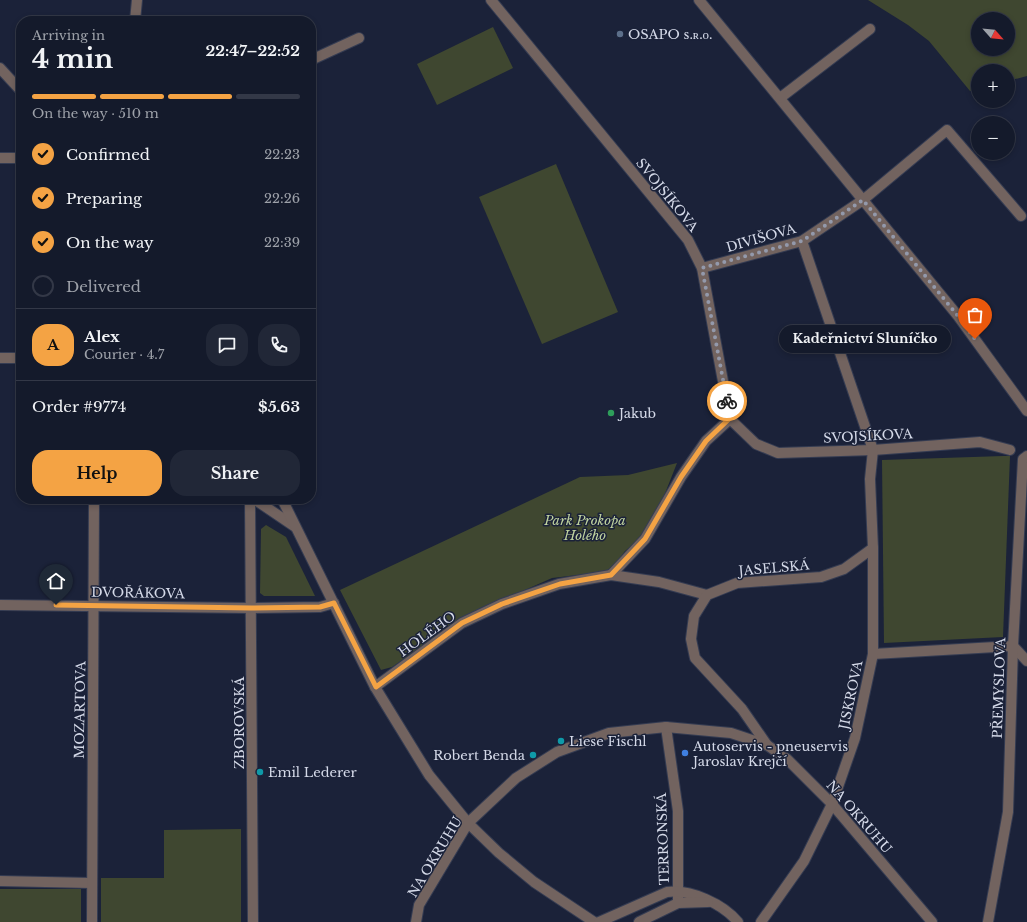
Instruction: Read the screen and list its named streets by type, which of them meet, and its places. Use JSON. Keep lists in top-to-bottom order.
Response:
{
  "streets": {
    "street": [
      "SVOJSÍKOVA",
      "DIVIŠOVA",
      "JASELSKÁ",
      "DVOŘÁKOVA",
      "HOLÉHO",
      "PŘEMYSLOVA",
      "JISKROVA",
      "MOZARTOVA",
      "ZBOROVSKÁ",
      "NA OKRUHU",
      "TERRONSKÁ"
    ]
  },
  "crossings": [
    ["SVOJSÍKOVA", "DIVIŠOVA"],
    ["SVOJSÍKOVA", "JISKROVA"],
    ["JASELSKÁ", "HOLÉHO"],
    ["JASELSKÁ", "JISKROVA"],
    ["DVOŘÁKOVA", "MOZARTOVA"],
    ["DVOŘÁKOVA", "ZBOROVSKÁ"],
    ["JISKROVA", "NA OKRUHU"],
    ["NA OKRUHU", "TERRONSKÁ"]
  ],
  "parks": ["Park Prokopa Holého"],
  "places": [
    "OSAPO s.ʀ.ᴏ.",
    "Kadeřnictví Sluníčko",
    "Jakub",
    "Liese Fischl",
    "Autoservis - pneuservis Jaroslav Krejčí",
    "Robert Benda",
    "Emil Lederer"
  ],
  "north": "bottom right",
  "page": {
    "map_buttons": ["+", "−"],
    "heading": ["4 min", "Arriving in", "22:47–22:52"],
    "panel": [
      "Alex",
      "Courier · 4.7",
      "Order #9774",
      "$5.63"
    ],
    "bar": "On the way · 510 m",
    "list": [
      ["Confirmed", "22:23"],
      ["Preparing", "22:26"],
      ["On the way", "22:39"],
      "Delivered"
    ],
    "round": "A",
    "bubble": "Kadeřnictví Sluníčko",
    "buttons": ["Help", "Share"]
  }
}
